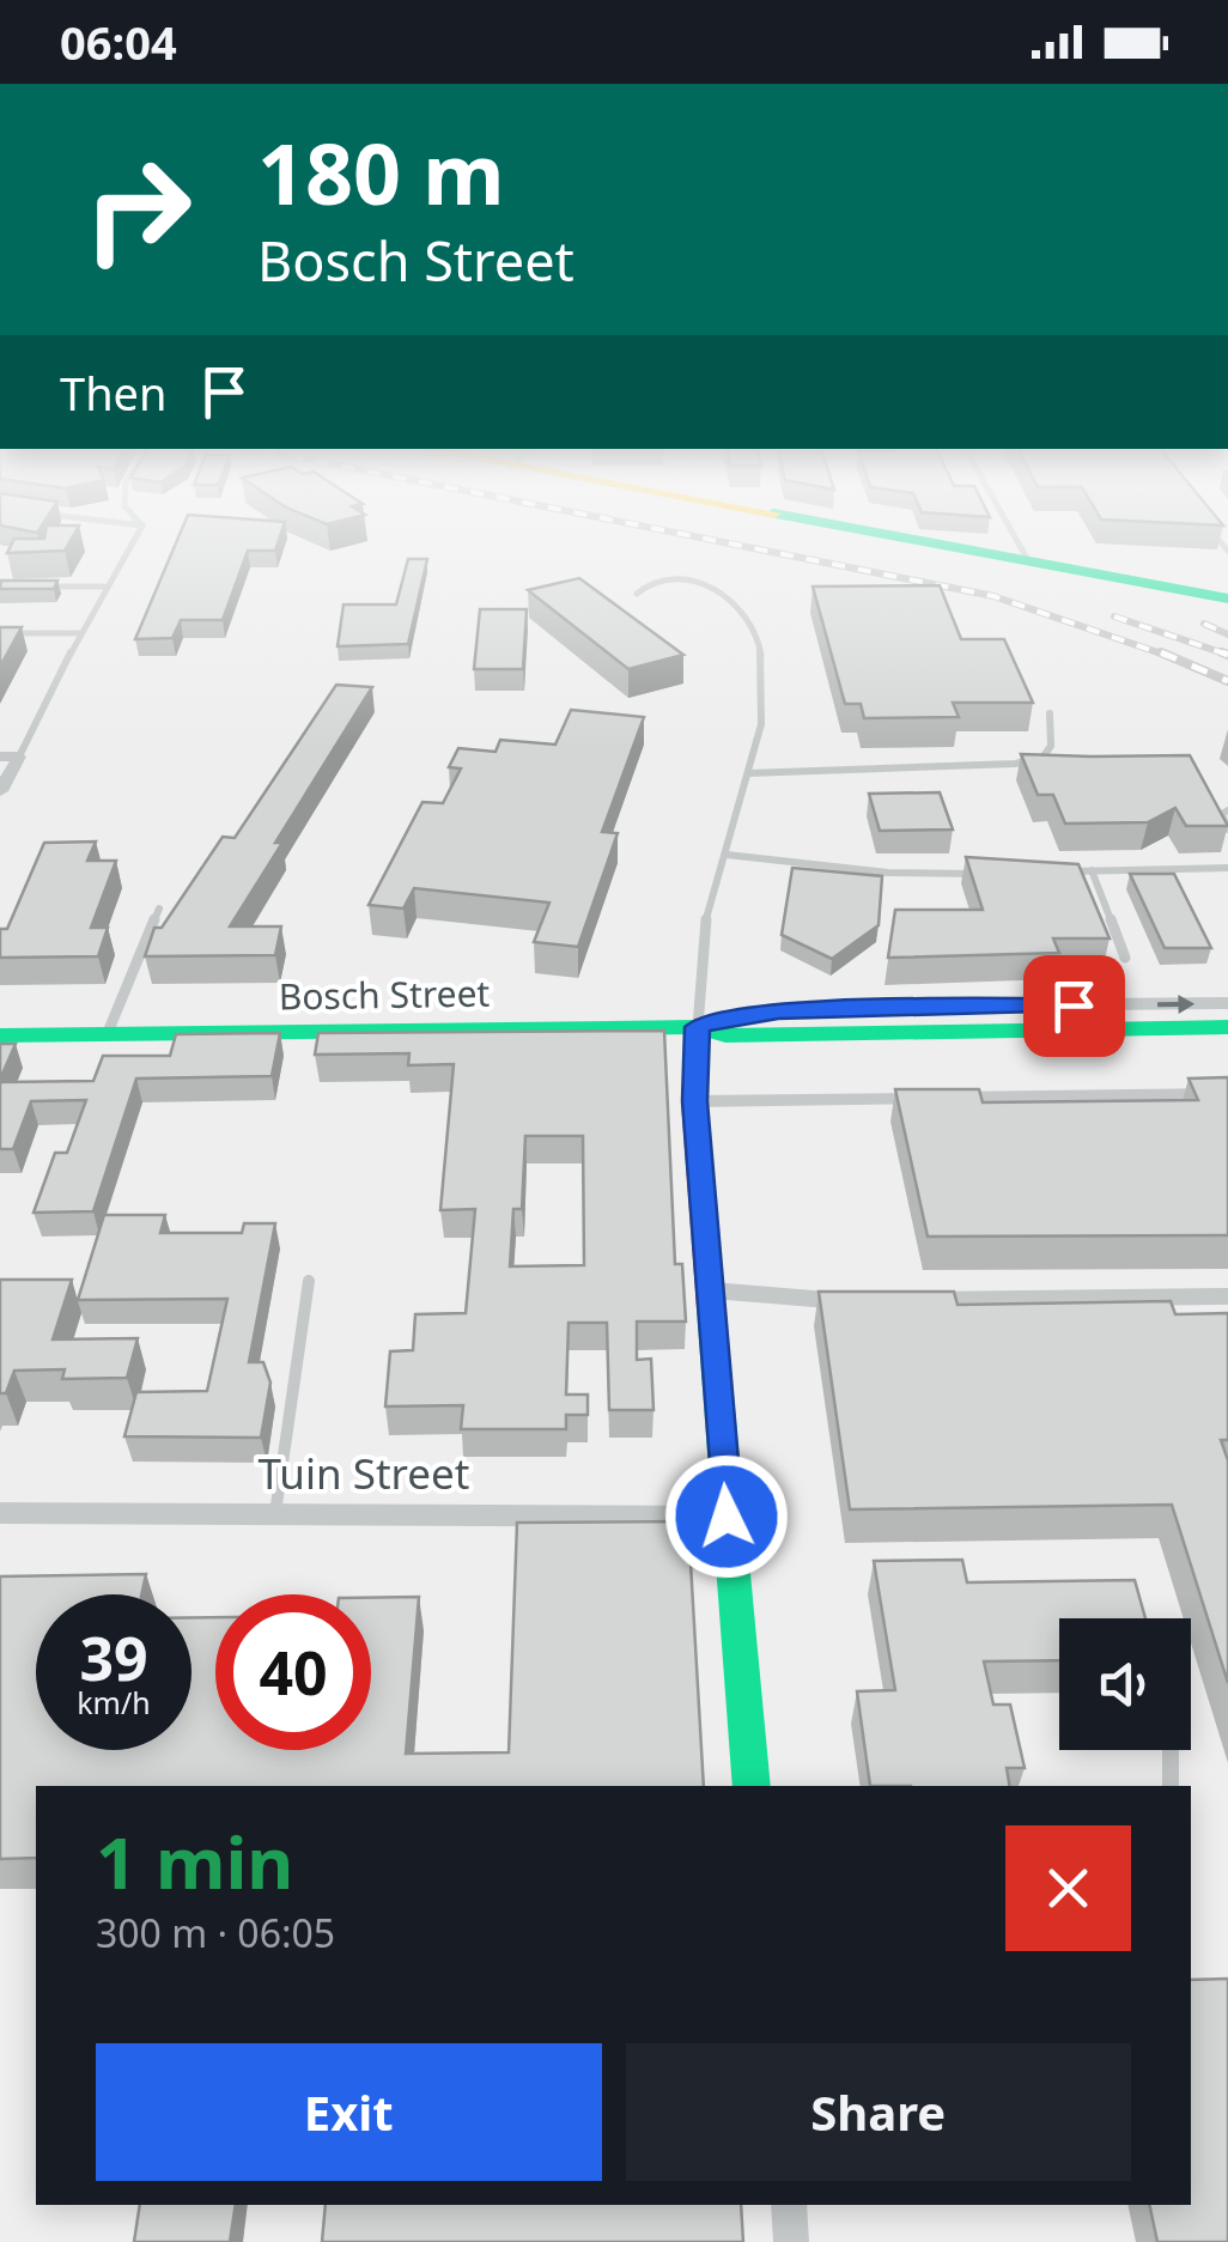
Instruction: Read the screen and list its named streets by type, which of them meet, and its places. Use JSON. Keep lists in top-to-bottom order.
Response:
{
  "streets": {
    "street": ["Bosch Street", "Tuin Street"]
  },
  "page": {
    "status": "06:04",
    "turn": ["180 m", "Bosch Street"],
    "then": "Then",
    "speed": "39 km/h",
    "limit": "40",
    "heading": ["1 min", "300 m · 06:05"],
    "buttons": ["Exit", "Share"]
  }
}
